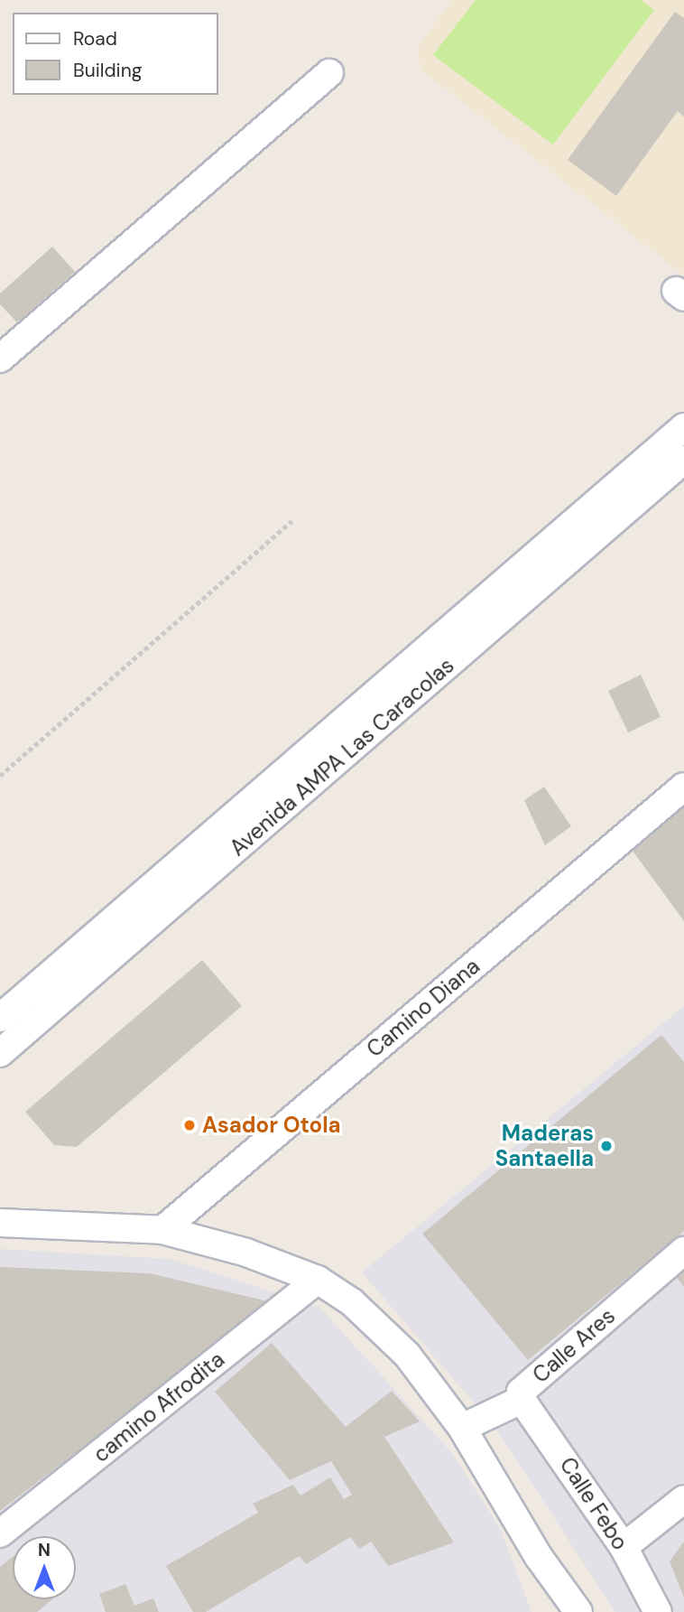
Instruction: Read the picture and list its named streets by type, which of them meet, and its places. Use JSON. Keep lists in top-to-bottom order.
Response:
{
  "streets": {
    "street": [
      "Avenida AMPA Las Caracolas",
      "Camino Diana",
      "Calle Ares",
      "camino Afrodita",
      "Calle Febo"
    ]
  },
  "crossings": [
    ["Calle Ares", "Calle Febo"]
  ],
  "places": ["Asador Otola", "Maderas Santaella"],
  "legend": ["Road", "Building"],
  "north": "top"
}
